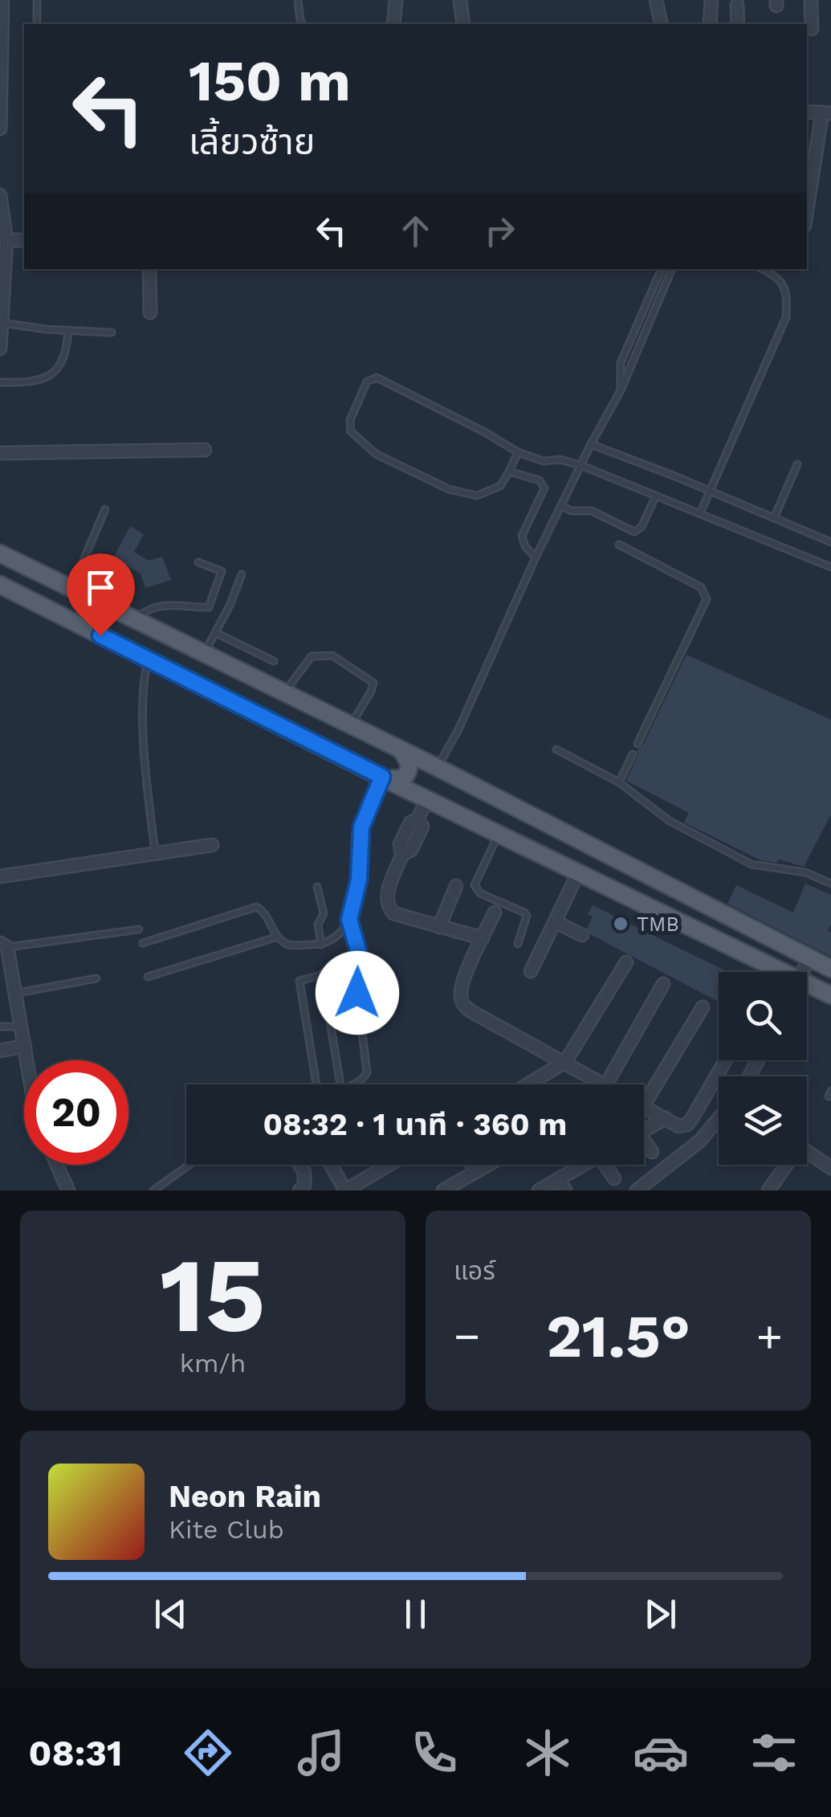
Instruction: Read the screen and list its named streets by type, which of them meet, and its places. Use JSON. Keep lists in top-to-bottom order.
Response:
{
  "places": ["TMB"],
  "page": {
    "turn": ["150 m", "เลี้ยวซ้าย"],
    "limit": "20",
    "trip": "08:32 · 1 นาที · 360 m",
    "tile": [
      ["15", "km/h"],
      "แอร์"
    ],
    "heat": ["−", "21.5°", "+"],
    "song": ["Neon Rain", "Kite Club"],
    "tabs": "08:31"
  }
}
